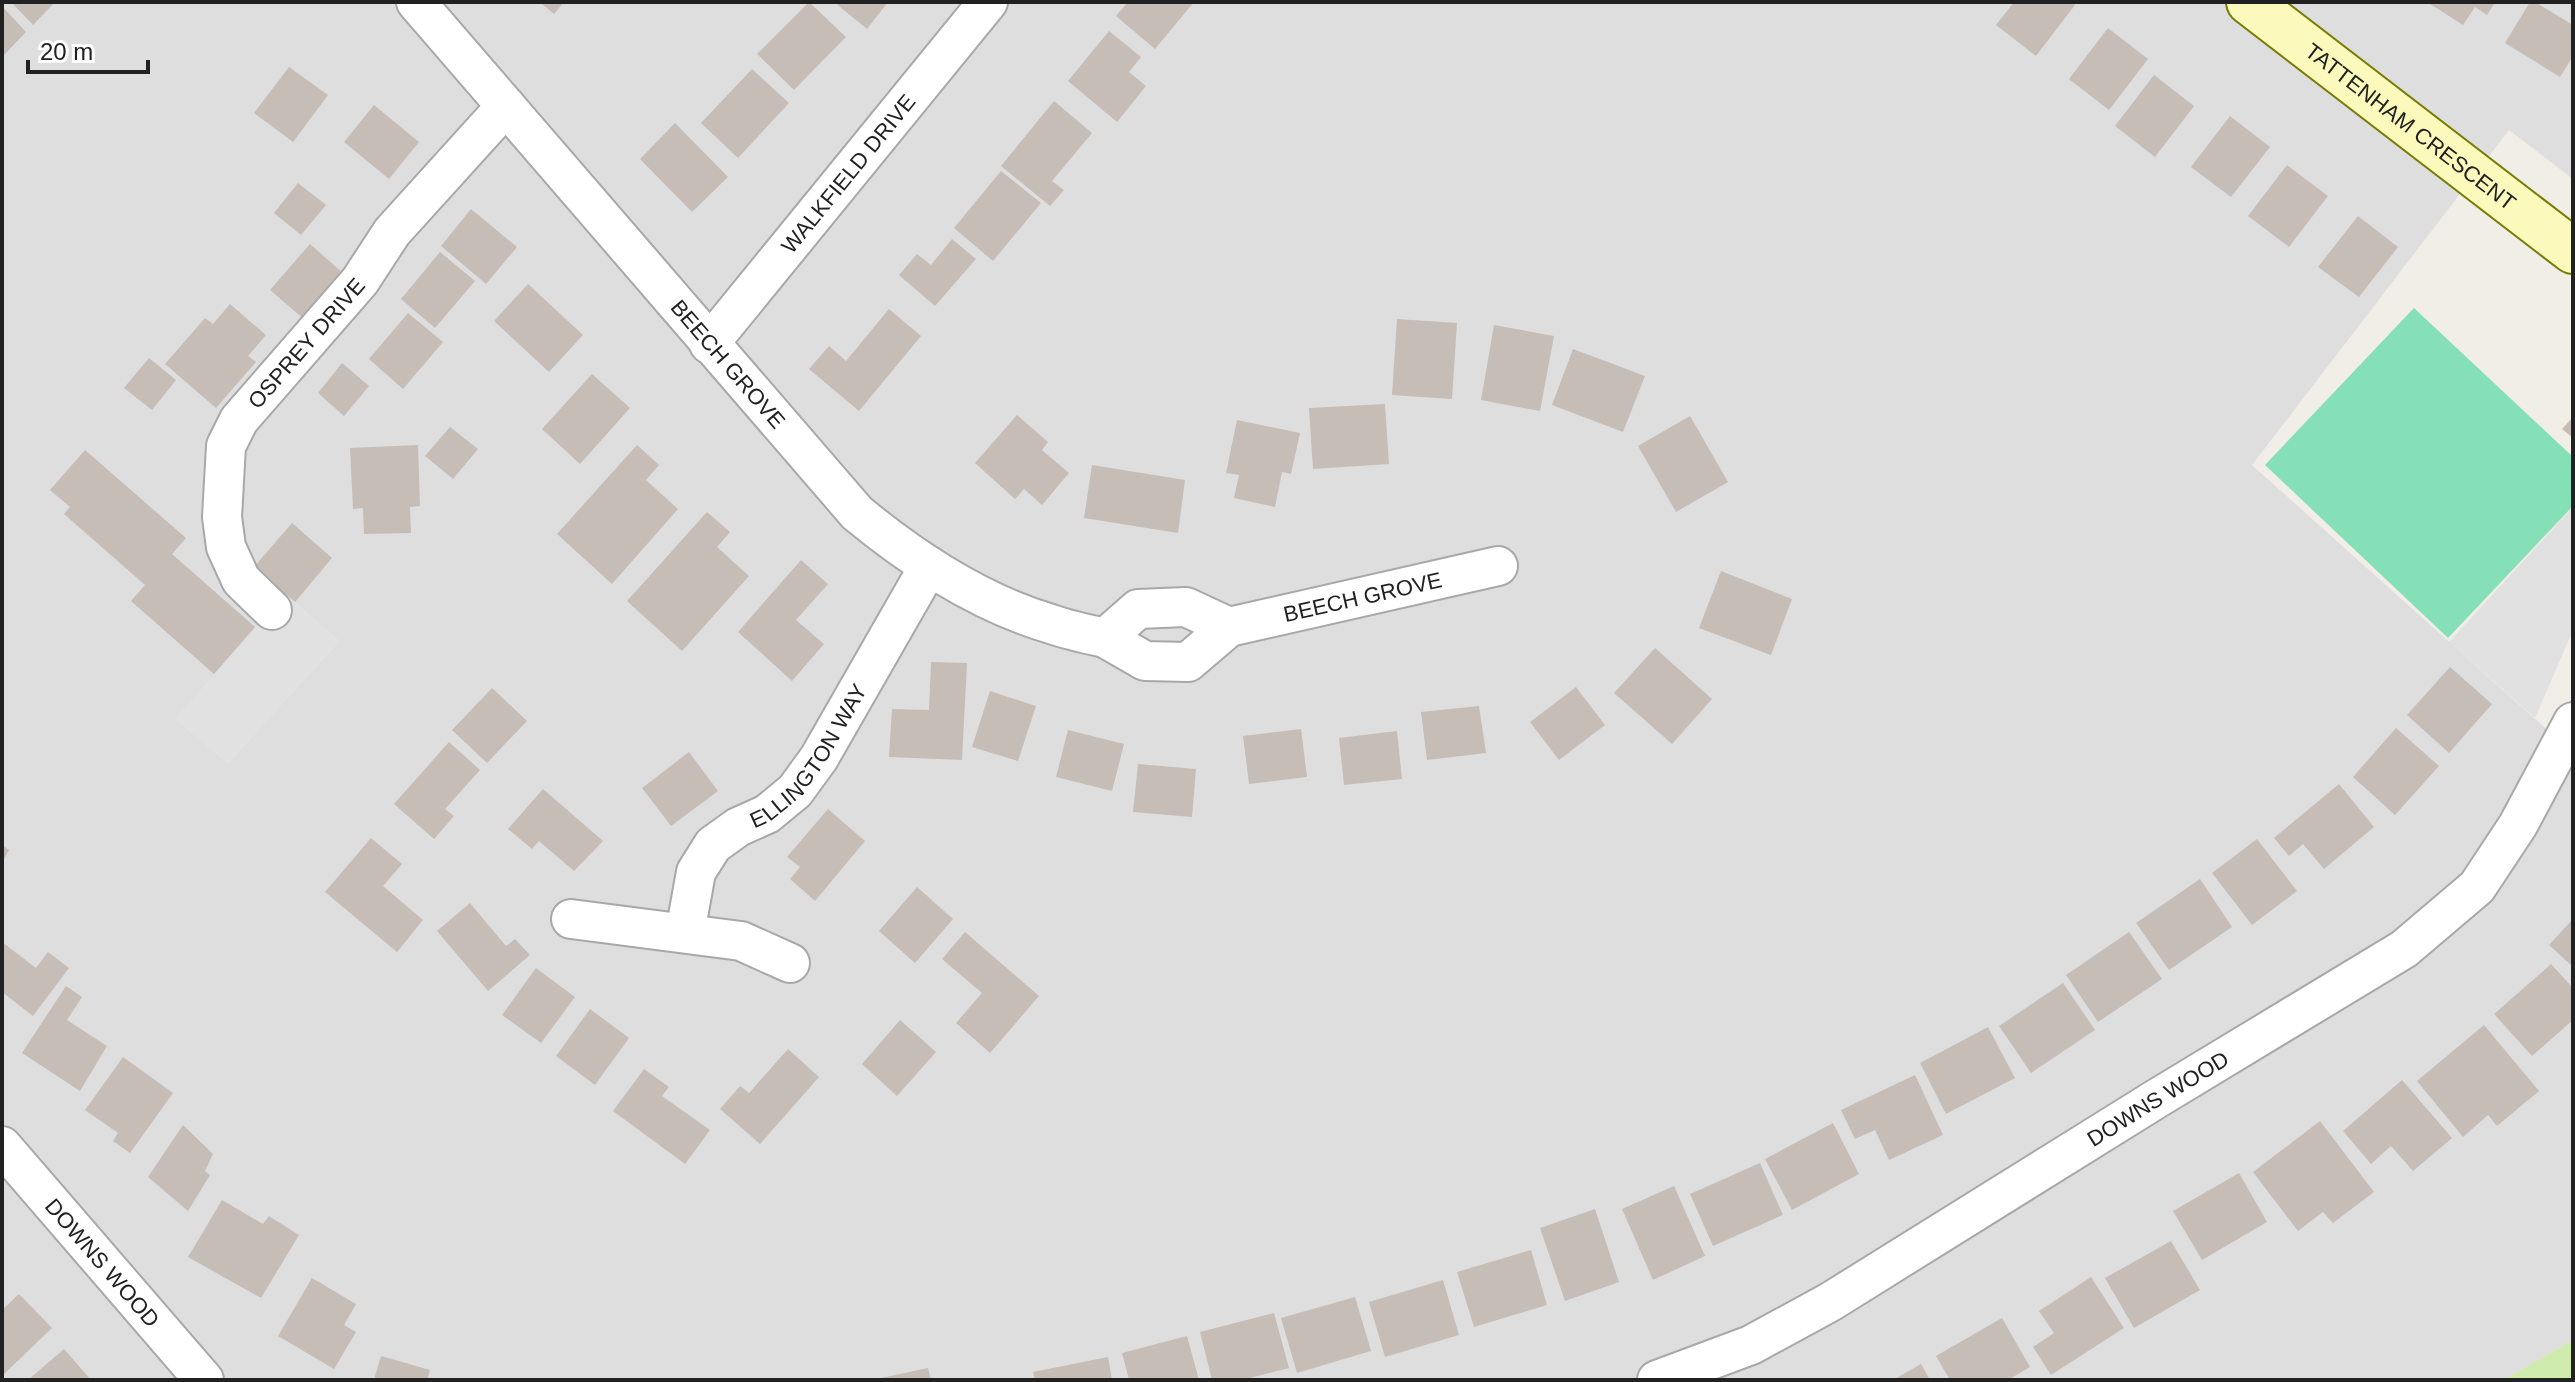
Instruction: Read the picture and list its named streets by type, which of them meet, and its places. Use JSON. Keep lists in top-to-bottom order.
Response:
{
  "streets": {
    "street": [
      "TATTENHAM CRESCENT",
      "WALKFIELD DRIVE",
      "OSPREY DRIVE",
      "BEECH GROVE",
      "ELLINGTON WAY",
      "DOWNS WOOD"
    ]
  },
  "crossings": [
    ["WALKFIELD DRIVE", "BEECH GROVE"],
    ["OSPREY DRIVE", "BEECH GROVE"],
    ["BEECH GROVE", "ELLINGTON WAY"]
  ],
  "scale_bar": "20 m"
}
